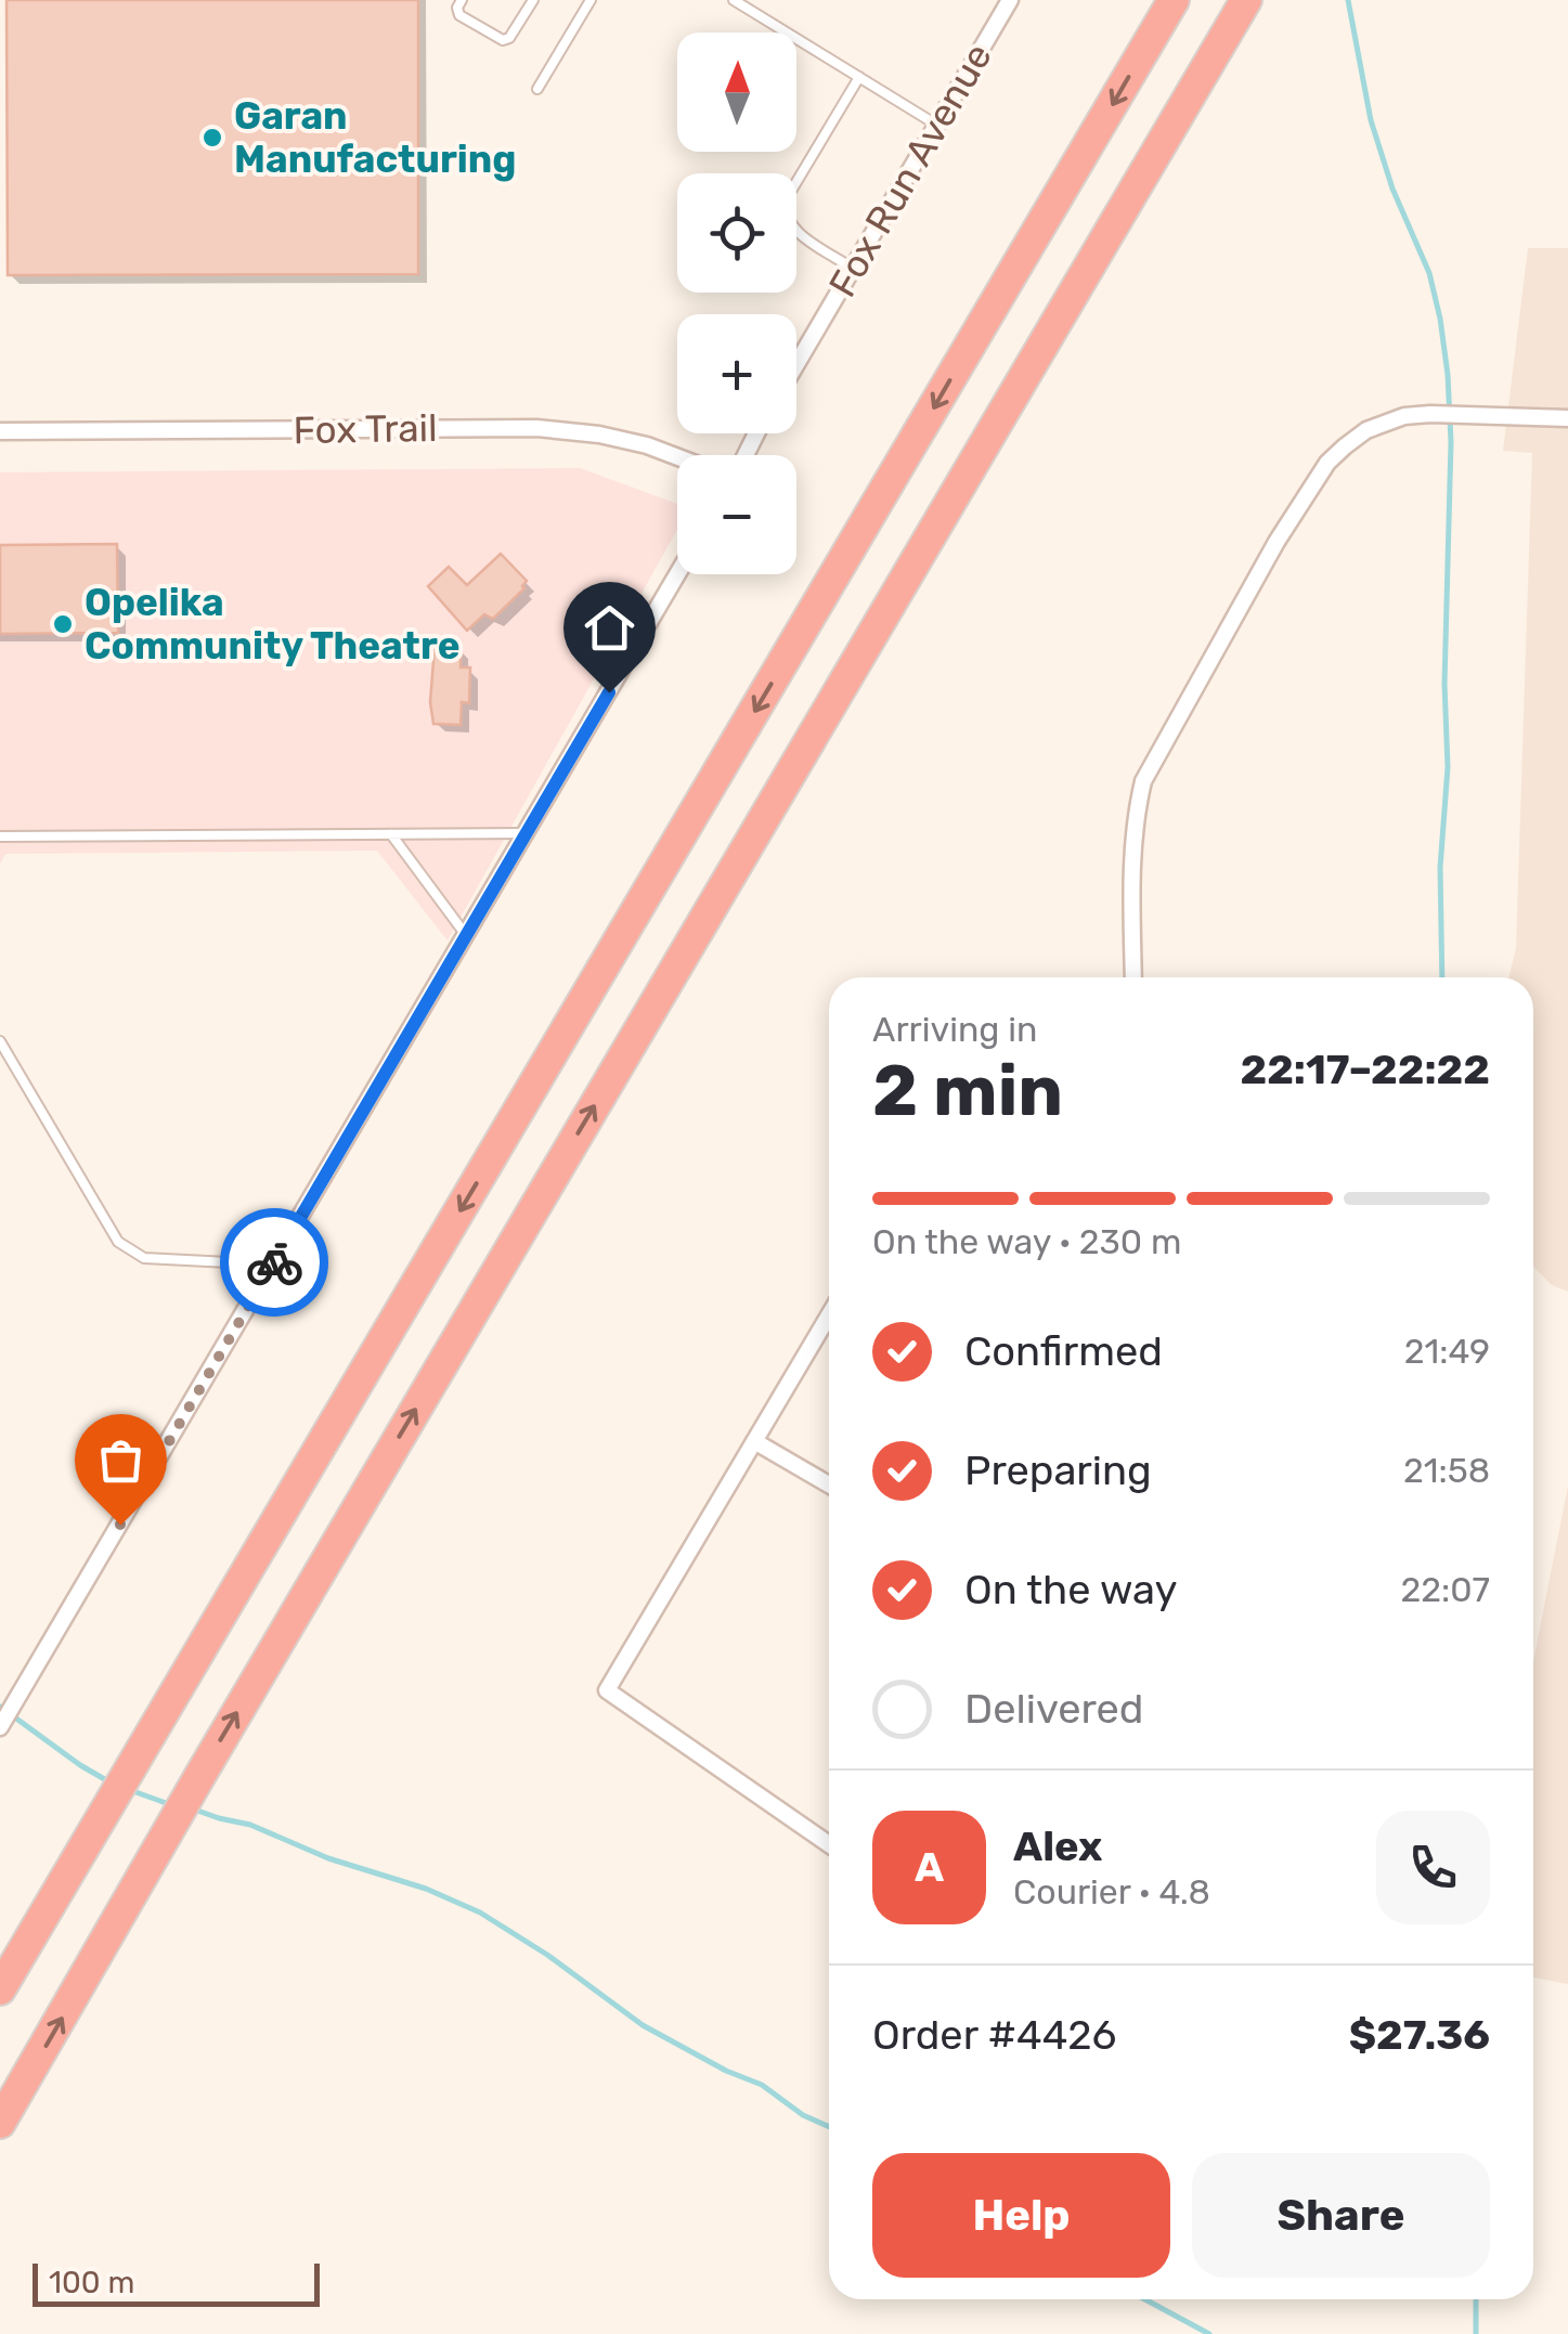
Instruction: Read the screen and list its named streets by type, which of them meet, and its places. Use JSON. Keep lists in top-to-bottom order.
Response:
{
  "streets": {
    "street": ["Fox Run Avenue", "Fox Trail"]
  },
  "places": ["Garan Manufacturing", "Opelika Community Theatre"],
  "scale_bar": "100 m",
  "north": "top",
  "page": {
    "map_buttons": ["+", "−"],
    "heading": ["2 min", "Arriving in", "22:17–22:22"],
    "panel": [
      "Alex",
      "Courier · 4.8",
      "Order #4426",
      "$27.36"
    ],
    "bar": "On the way · 230 m",
    "list": [
      ["Confirmed", "21:49"],
      ["Preparing", "21:58"],
      ["On the way", "22:07"],
      "Delivered"
    ],
    "round": "A",
    "buttons": ["Help", "Share"],
    "scale": "100 m"
  }
}
